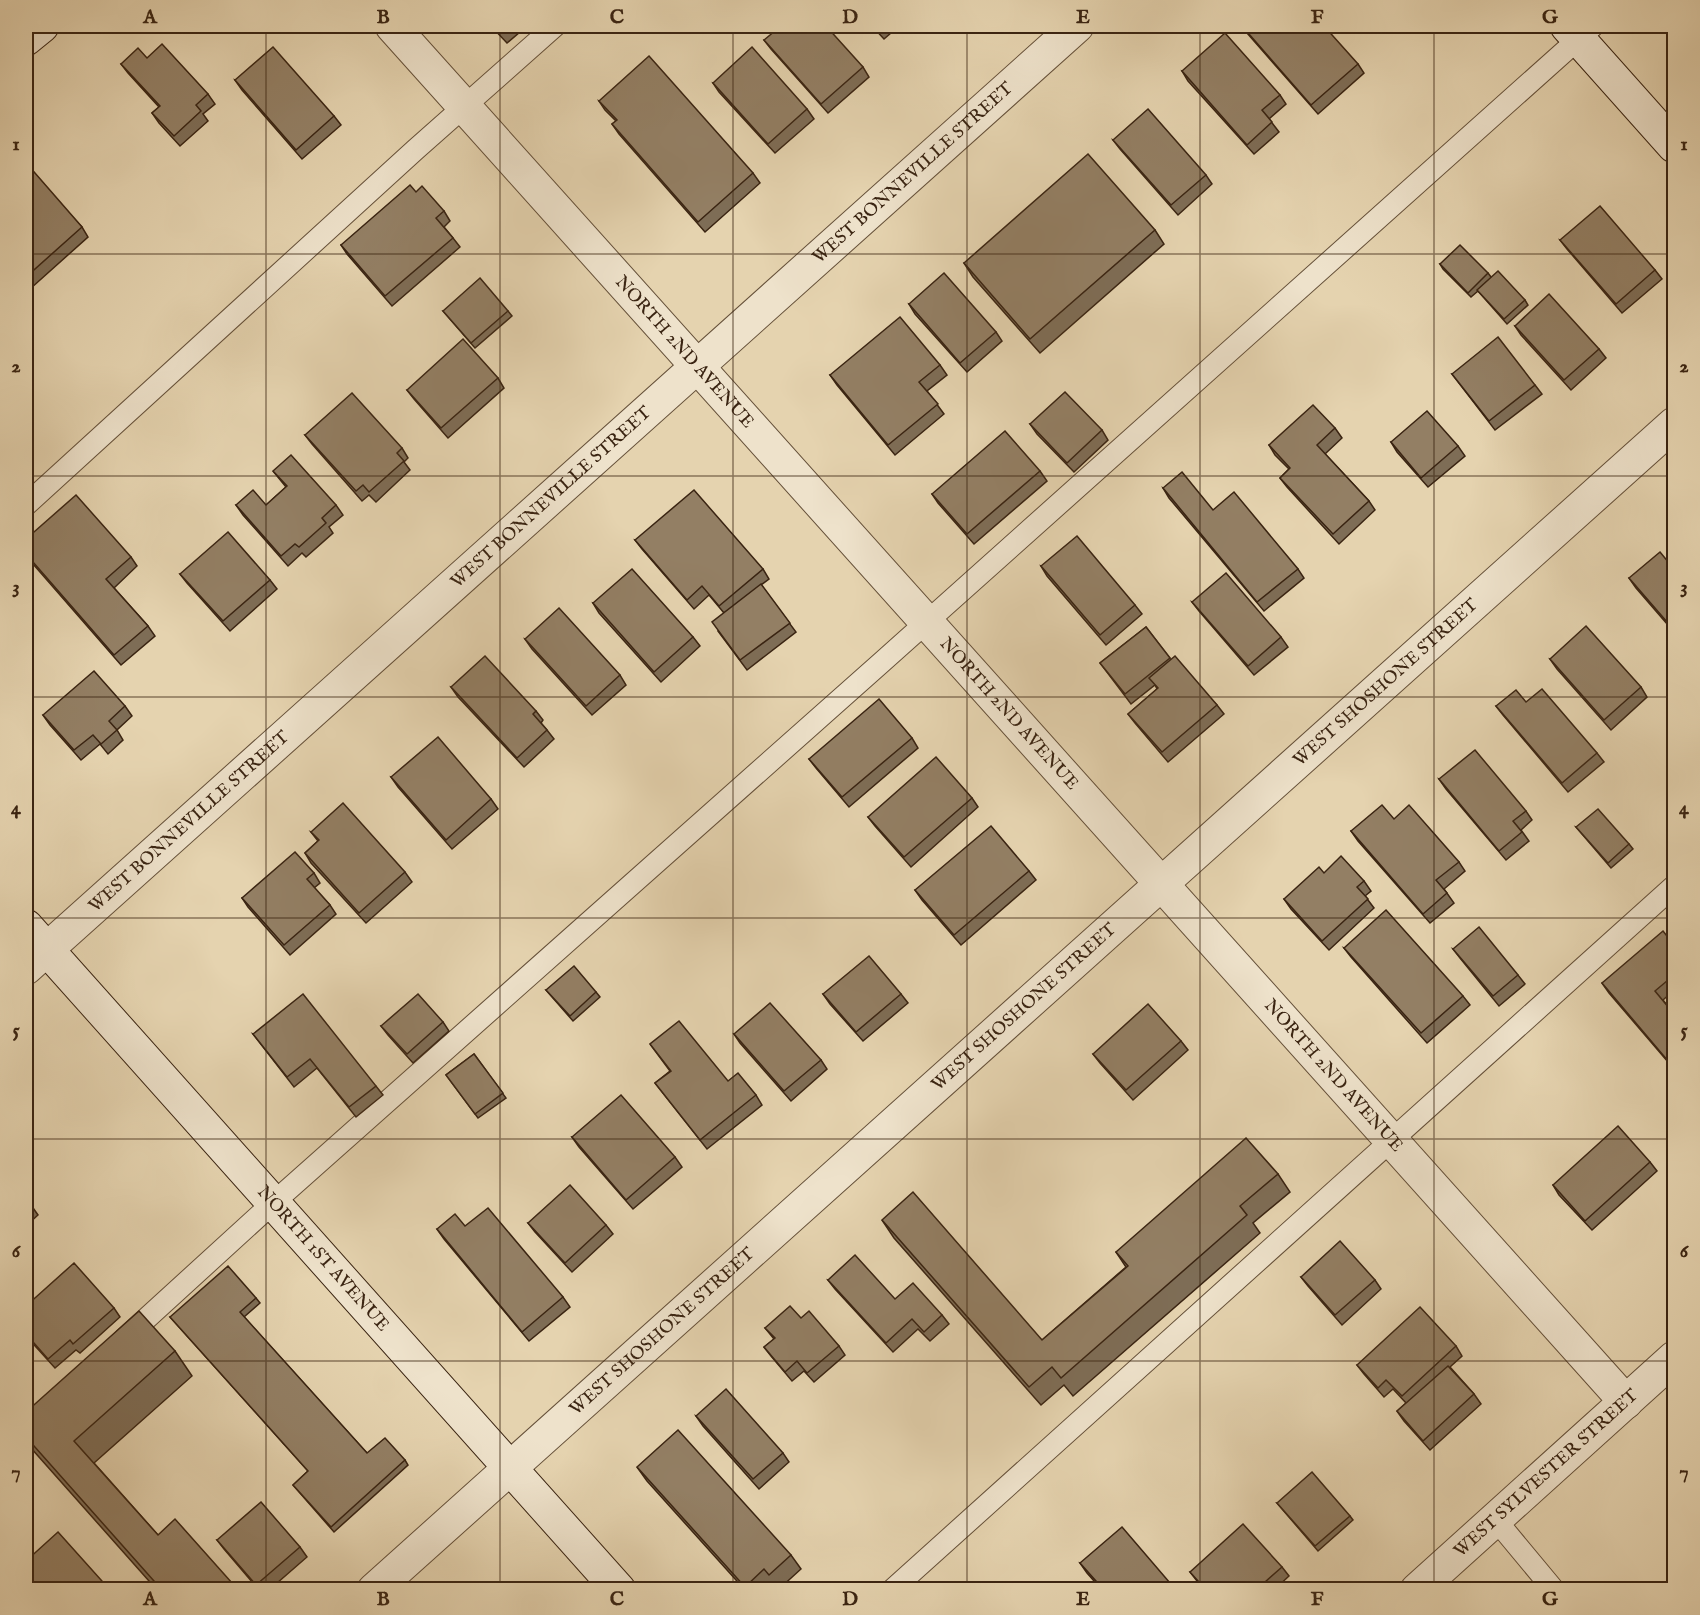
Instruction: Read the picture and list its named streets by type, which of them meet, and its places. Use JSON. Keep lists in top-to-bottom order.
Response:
{
  "streets": {
    "street": [
      "WEST BONNEVILLE STREET",
      "NORTH 2ND AVENUE",
      "WEST SHOSHONE STREET",
      "NORTH 1ST AVENUE",
      "WEST SYLVESTER STREET"
    ]
  },
  "crossings": [
    ["WEST BONNEVILLE STREET", "NORTH 2ND AVENUE"],
    ["WEST BONNEVILLE STREET", "NORTH 1ST AVENUE"],
    ["NORTH 2ND AVENUE", "WEST SHOSHONE STREET"],
    ["NORTH 2ND AVENUE", "WEST SYLVESTER STREET"],
    ["WEST SHOSHONE STREET", "NORTH 1ST AVENUE"]
  ],
  "grid": {
    "columns": [
      "A",
      "B",
      "C",
      "D",
      "E",
      "F",
      "G"
    ],
    "rows": [
      "1",
      "2",
      "3",
      "4",
      "5",
      "6",
      "7"
    ]
  }
}
